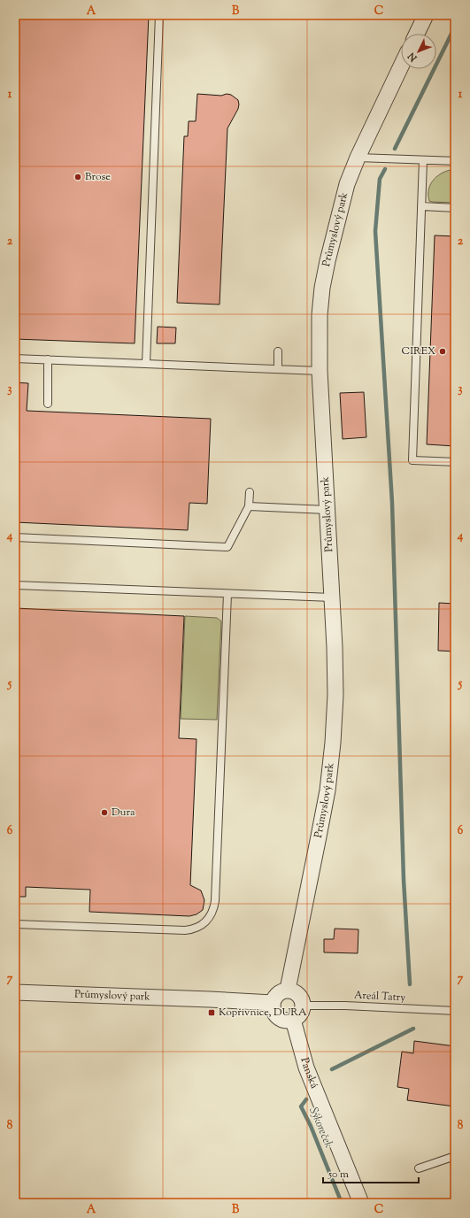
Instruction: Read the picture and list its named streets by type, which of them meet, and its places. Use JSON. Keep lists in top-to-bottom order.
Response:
{
  "streets": {
    "street": ["Průmyslový park", "Panská"],
    "lane": ["Areál Tatry"]
  },
  "crossings": [
    ["Průmyslový park", "Areál Tatry"],
    ["Průmyslový park", "Panská"],
    ["Areál Tatry", "Panská"]
  ],
  "water": ["Sýkoreček"],
  "places": {
    "other": ["Brose", "CIREX", "Dura"],
    "transit": ["Kopřivnice, DURA"]
  },
  "scale_bar": "50 m",
  "north": "bottom left",
  "grid": {
    "columns": ["A", "B", "C"],
    "rows": [
      "1",
      "2",
      "3",
      "4",
      "5",
      "6",
      "7",
      "8"
    ]
  }
}
